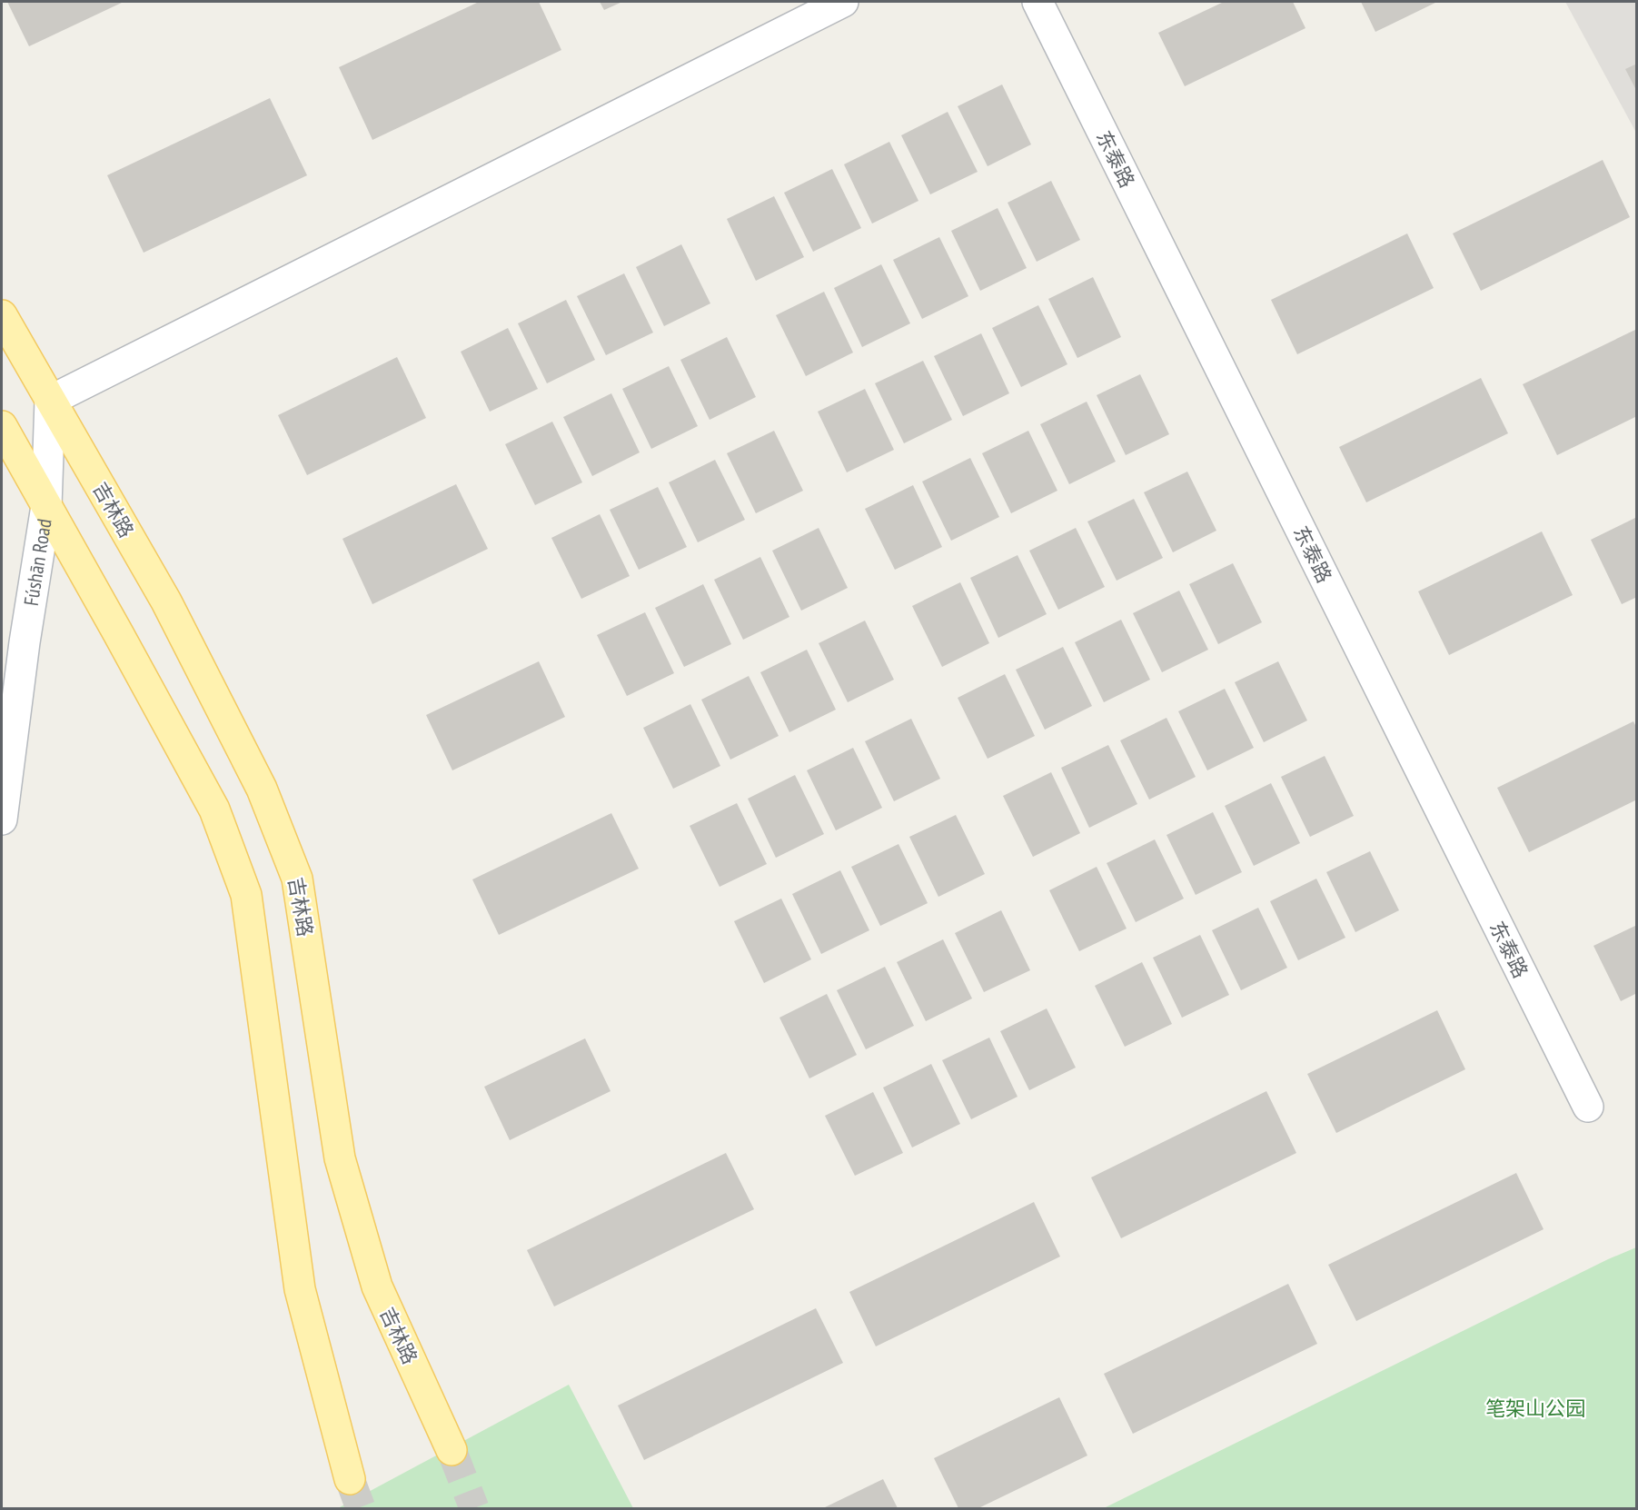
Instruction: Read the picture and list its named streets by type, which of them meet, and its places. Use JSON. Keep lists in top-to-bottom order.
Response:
{
  "streets": {
    "main road": ["吉林路"],
    "street": ["东泰路", "Fúshān Road"]
  },
  "crossings": [
    ["吉林路", "Fúshān Road"]
  ],
  "parks": ["笔架山公园"]
}
